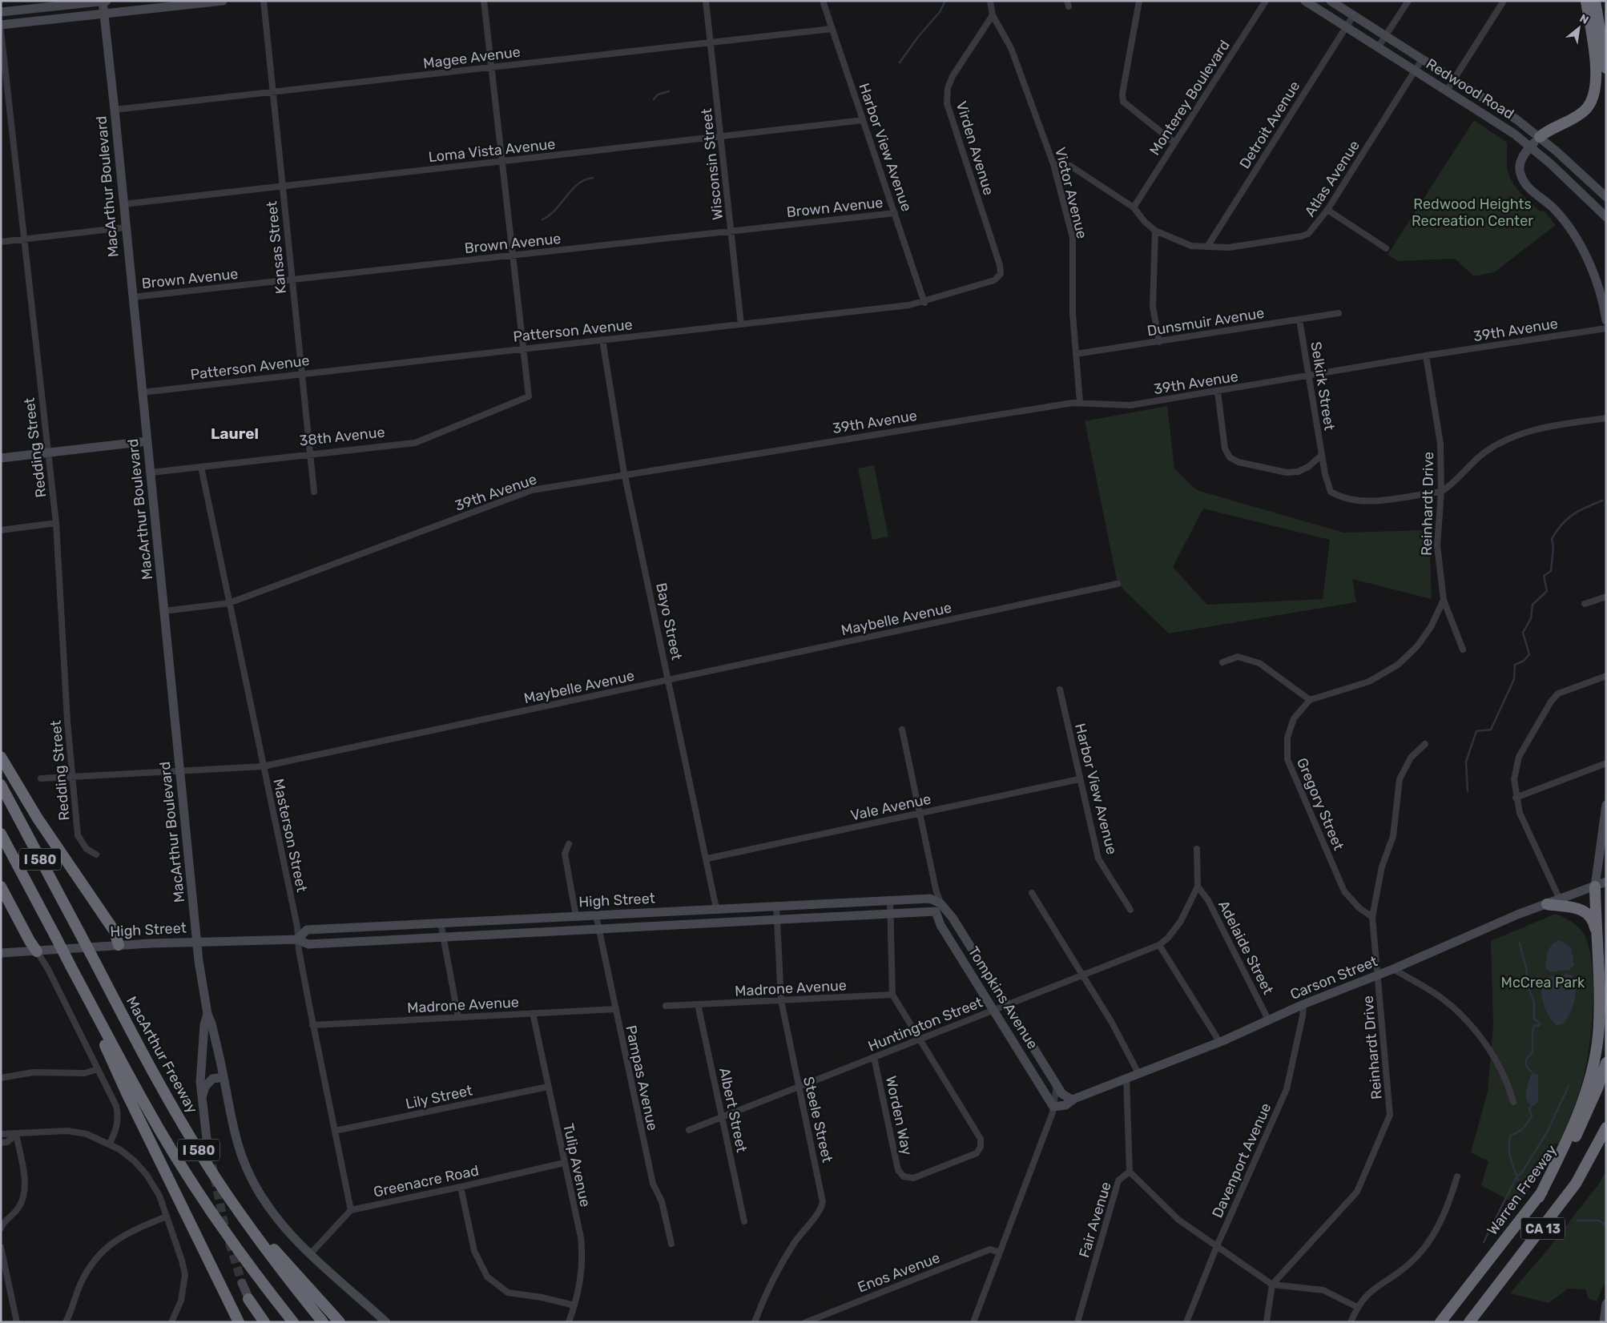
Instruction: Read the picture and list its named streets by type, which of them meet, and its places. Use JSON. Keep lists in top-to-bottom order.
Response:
{
  "streets": {
    "highway": [
      "I 580",
      "MacArthur Freeway",
      "Warren Freeway",
      "CA 13"
    ],
    "main road": [
      "Redwood Road",
      "MacArthur Boulevard",
      "High Street",
      "Carson Street",
      "Tompkins Avenue"
    ],
    "street": [
      "Magee Avenue",
      "Monterey Boulevard",
      "Detroit Avenue",
      "Harbor View Avenue",
      "Virden Avenue",
      "Loma Vista Avenue",
      "Wisconsin Street",
      "Atlas Avenue",
      "Victor Avenue",
      "Brown Avenue",
      "Kansas Street",
      "Dunsmuir Avenue",
      "39th Avenue",
      "Patterson Avenue",
      "Selkirk Street",
      "38th Avenue",
      "Redding Street",
      "Reinhardt Drive",
      "Maybelle Avenue",
      "Bayo Street",
      "Gregory Street",
      "Vale Avenue",
      "Masterson Street",
      "Adelaide Street",
      "Madrone Avenue",
      "Huntington Street",
      "Pampas Avenue",
      "Lily Street",
      "Albert Street",
      "Worden Way",
      "Steele Street",
      "Davenport Avenue",
      "Tulip Avenue",
      "Greenacre Road",
      "Fair Avenue",
      "Enos Avenue"
    ]
  },
  "crossings": [
    ["Magee Avenue", "Harbor View Avenue"],
    ["Magee Avenue", "Wisconsin Street"],
    ["Magee Avenue", "MacArthur Boulevard"],
    ["Magee Avenue", "Kansas Street"],
    ["Redwood Road", "Detroit Avenue"],
    ["Redwood Road", "Atlas Avenue"],
    ["Monterey Boulevard", "Atlas Avenue"],
    ["Detroit Avenue", "Atlas Avenue"],
    ["Harbor View Avenue", "Loma Vista Avenue"],
    ["Harbor View Avenue", "Brown Avenue"],
    ["Harbor View Avenue", "Patterson Avenue"],
    ["Harbor View Avenue", "Vale Avenue"],
    ["Virden Avenue", "Victor Avenue"],
    ["Virden Avenue", "Patterson Avenue"],
    ["Loma Vista Avenue", "Wisconsin Street"],
    ["Loma Vista Avenue", "MacArthur Boulevard"],
    ["Loma Vista Avenue", "Kansas Street"],
    ["Wisconsin Street", "Brown Avenue"],
    ["Wisconsin Street", "Patterson Avenue"],
    ["Atlas Avenue", "Victor Avenue"],
    ["MacArthur Boulevard", "Brown Avenue"],
    ["MacArthur Boulevard", "39th Avenue"],
    ["MacArthur Boulevard", "Patterson Avenue"],
    ["MacArthur Boulevard", "38th Avenue"],
    ["MacArthur Boulevard", "Maybelle Avenue"],
    ["MacArthur Boulevard", "High Street"],
    ["Victor Avenue", "Dunsmuir Avenue"],
    ["Victor Avenue", "39th Avenue"],
    ["Brown Avenue", "Kansas Street"],
    ["Kansas Street", "Patterson Avenue"],
    ["Kansas Street", "38th Avenue"],
    ["Dunsmuir Avenue", "Selkirk Street"],
    ["39th Avenue", "Selkirk Street"],
    ["39th Avenue", "Reinhardt Drive"],
    ["39th Avenue", "Bayo Street"],
    ["39th Avenue", "Masterson Street"],
    ["Patterson Avenue", "38th Avenue"],
    ["Patterson Avenue", "Bayo Street"],
    ["Selkirk Street", "Reinhardt Drive"],
    ["38th Avenue", "Masterson Street"],
    ["Redding Street", "Maybelle Avenue"],
    ["Reinhardt Drive", "Gregory Street"],
    ["Reinhardt Drive", "Carson Street"],
    ["Maybelle Avenue", "Bayo Street"],
    ["Maybelle Avenue", "Masterson Street"],
    ["Bayo Street", "Vale Avenue"],
    ["Bayo Street", "High Street"],
    ["Vale Avenue", "Tompkins Avenue"],
    ["Masterson Street", "High Street"],
    ["Masterson Street", "Madrone Avenue"],
    ["Masterson Street", "Lily Street"],
    ["Masterson Street", "Greenacre Road"],
    ["High Street", "Tompkins Avenue"],
    ["High Street", "Pampas Avenue"],
    ["High Street", "Steele Street"],
    ["Adelaide Street", "Carson Street"],
    ["Adelaide Street", "Huntington Street"],
    ["Carson Street", "Tompkins Avenue"],
    ["Carson Street", "Davenport Avenue"],
    ["Carson Street", "Fair Avenue"],
    ["Madrone Avenue", "Pampas Avenue"],
    ["Madrone Avenue", "Albert Street"],
    ["Madrone Avenue", "Steele Street"],
    ["Madrone Avenue", "Tulip Avenue"],
    ["Tompkins Avenue", "Huntington Street"],
    ["Huntington Street", "Albert Street"],
    ["Huntington Street", "Worden Way"],
    ["Huntington Street", "Steele Street"],
    ["Lily Street", "Tulip Avenue"],
    ["Tulip Avenue", "Greenacre Road"]
  ],
  "districts": ["Laurel"],
  "parks": ["Redwood Heights Recreation Center", "McCrea Park"],
  "north": "top right"
}
